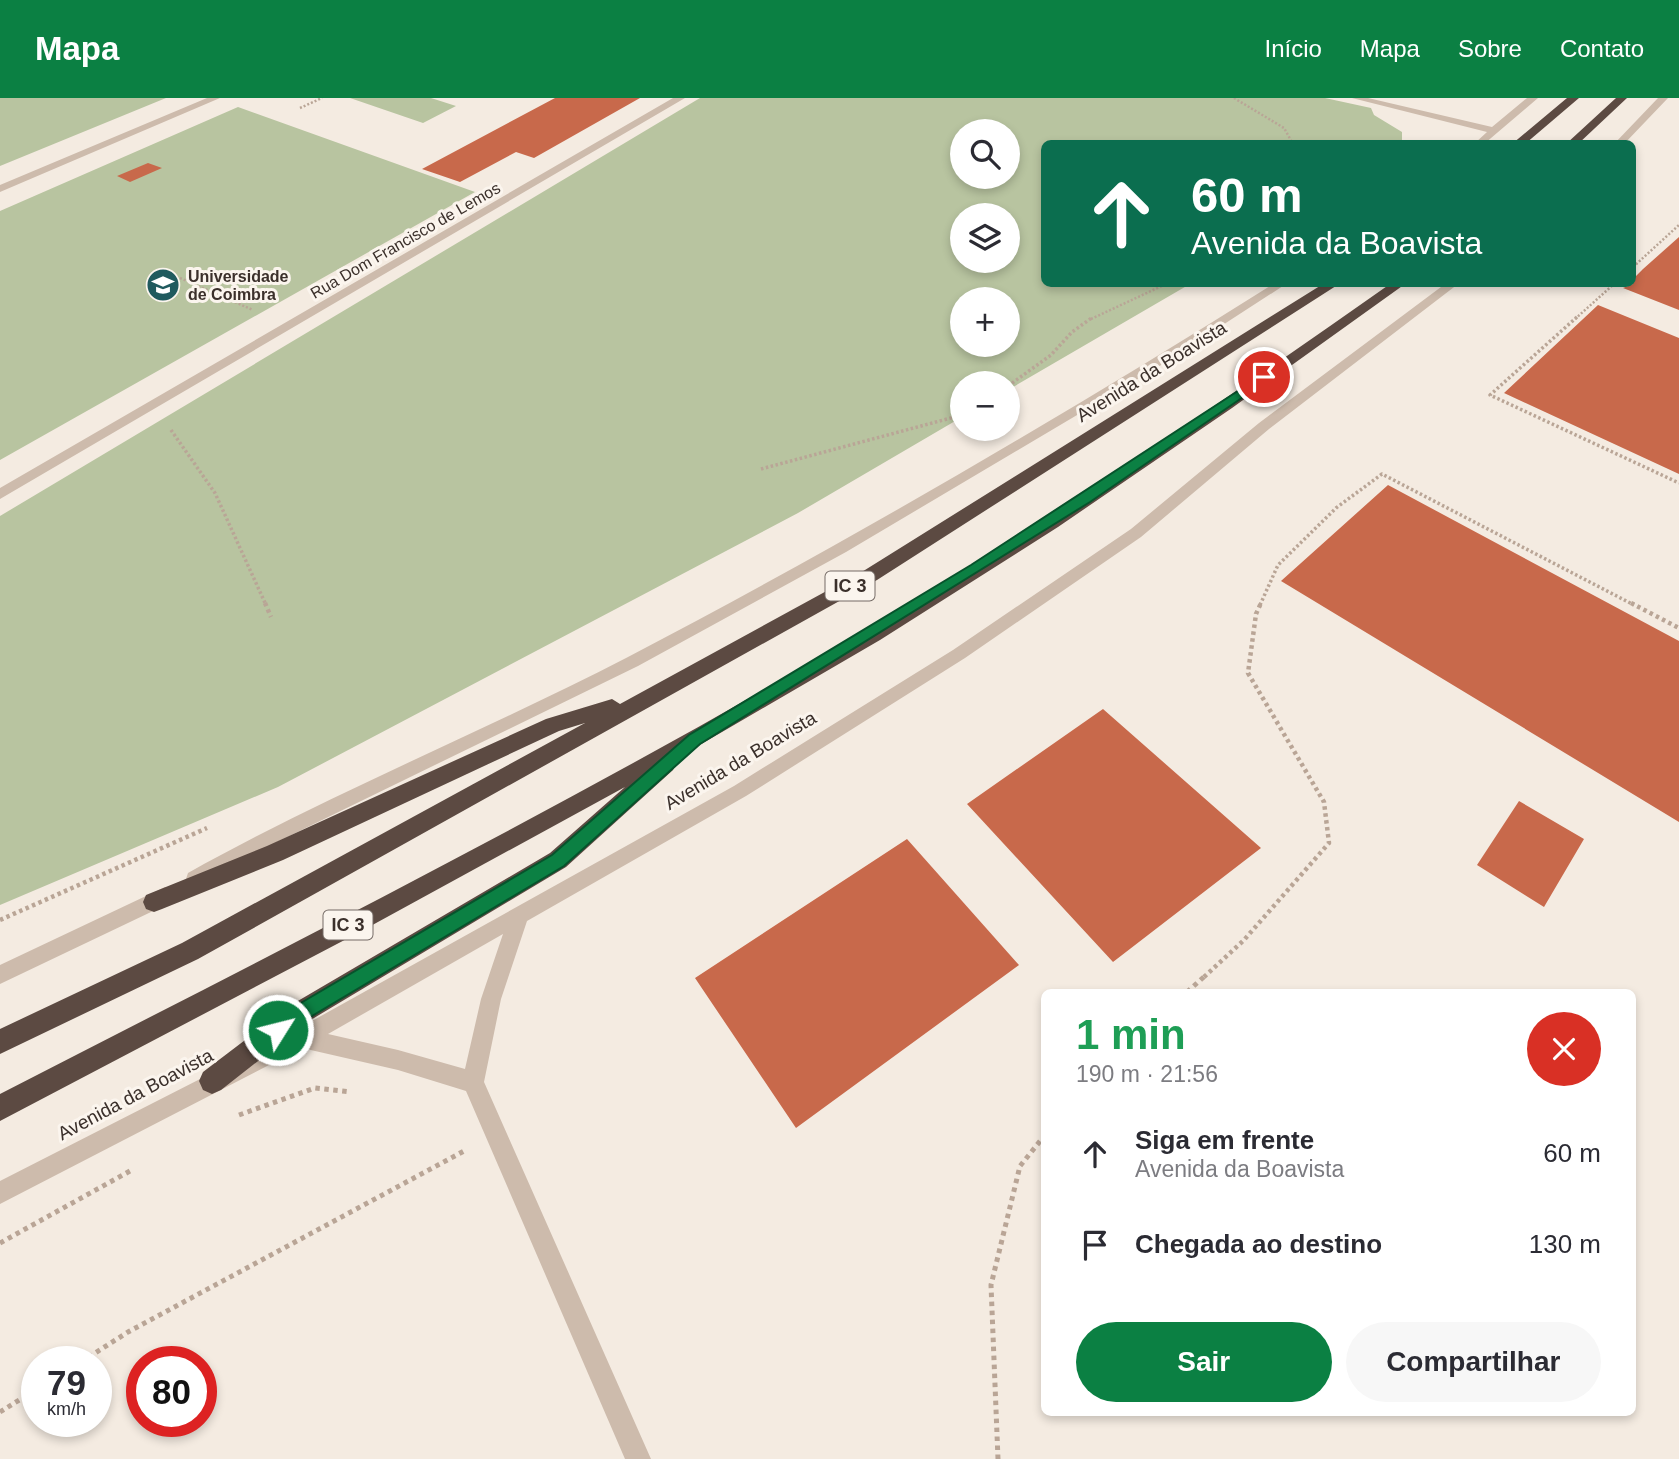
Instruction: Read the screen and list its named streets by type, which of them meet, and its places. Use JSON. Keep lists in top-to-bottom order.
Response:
{
  "streets": {
    "highway": ["Avenida da Boavista", "IC 3"],
    "street": ["Rua Dom Francisco de Lemos"]
  },
  "places": {
    "school or university": ["Universidade de Coimbra"]
  },
  "page": {
    "header": "Mapa",
    "nav": [
      "Início",
      "Mapa",
      "Sobre",
      "Contato"
    ],
    "map_buttons": ["+", "−"],
    "turn": ["60 m", "Avenida da Boavista"],
    "heading": ["1 min", "190 m · 21:56"],
    "list": [
      {
        "name": "Siga em frente",
        "note": "Avenida da Boavista",
        "value": "60 m"
      },
      {
        "name": "Chegada ao destino",
        "value": "130 m"
      }
    ],
    "buttons": ["Sair", "Compartilhar"],
    "speed": "79 km/h",
    "limit": "80"
  }
}
